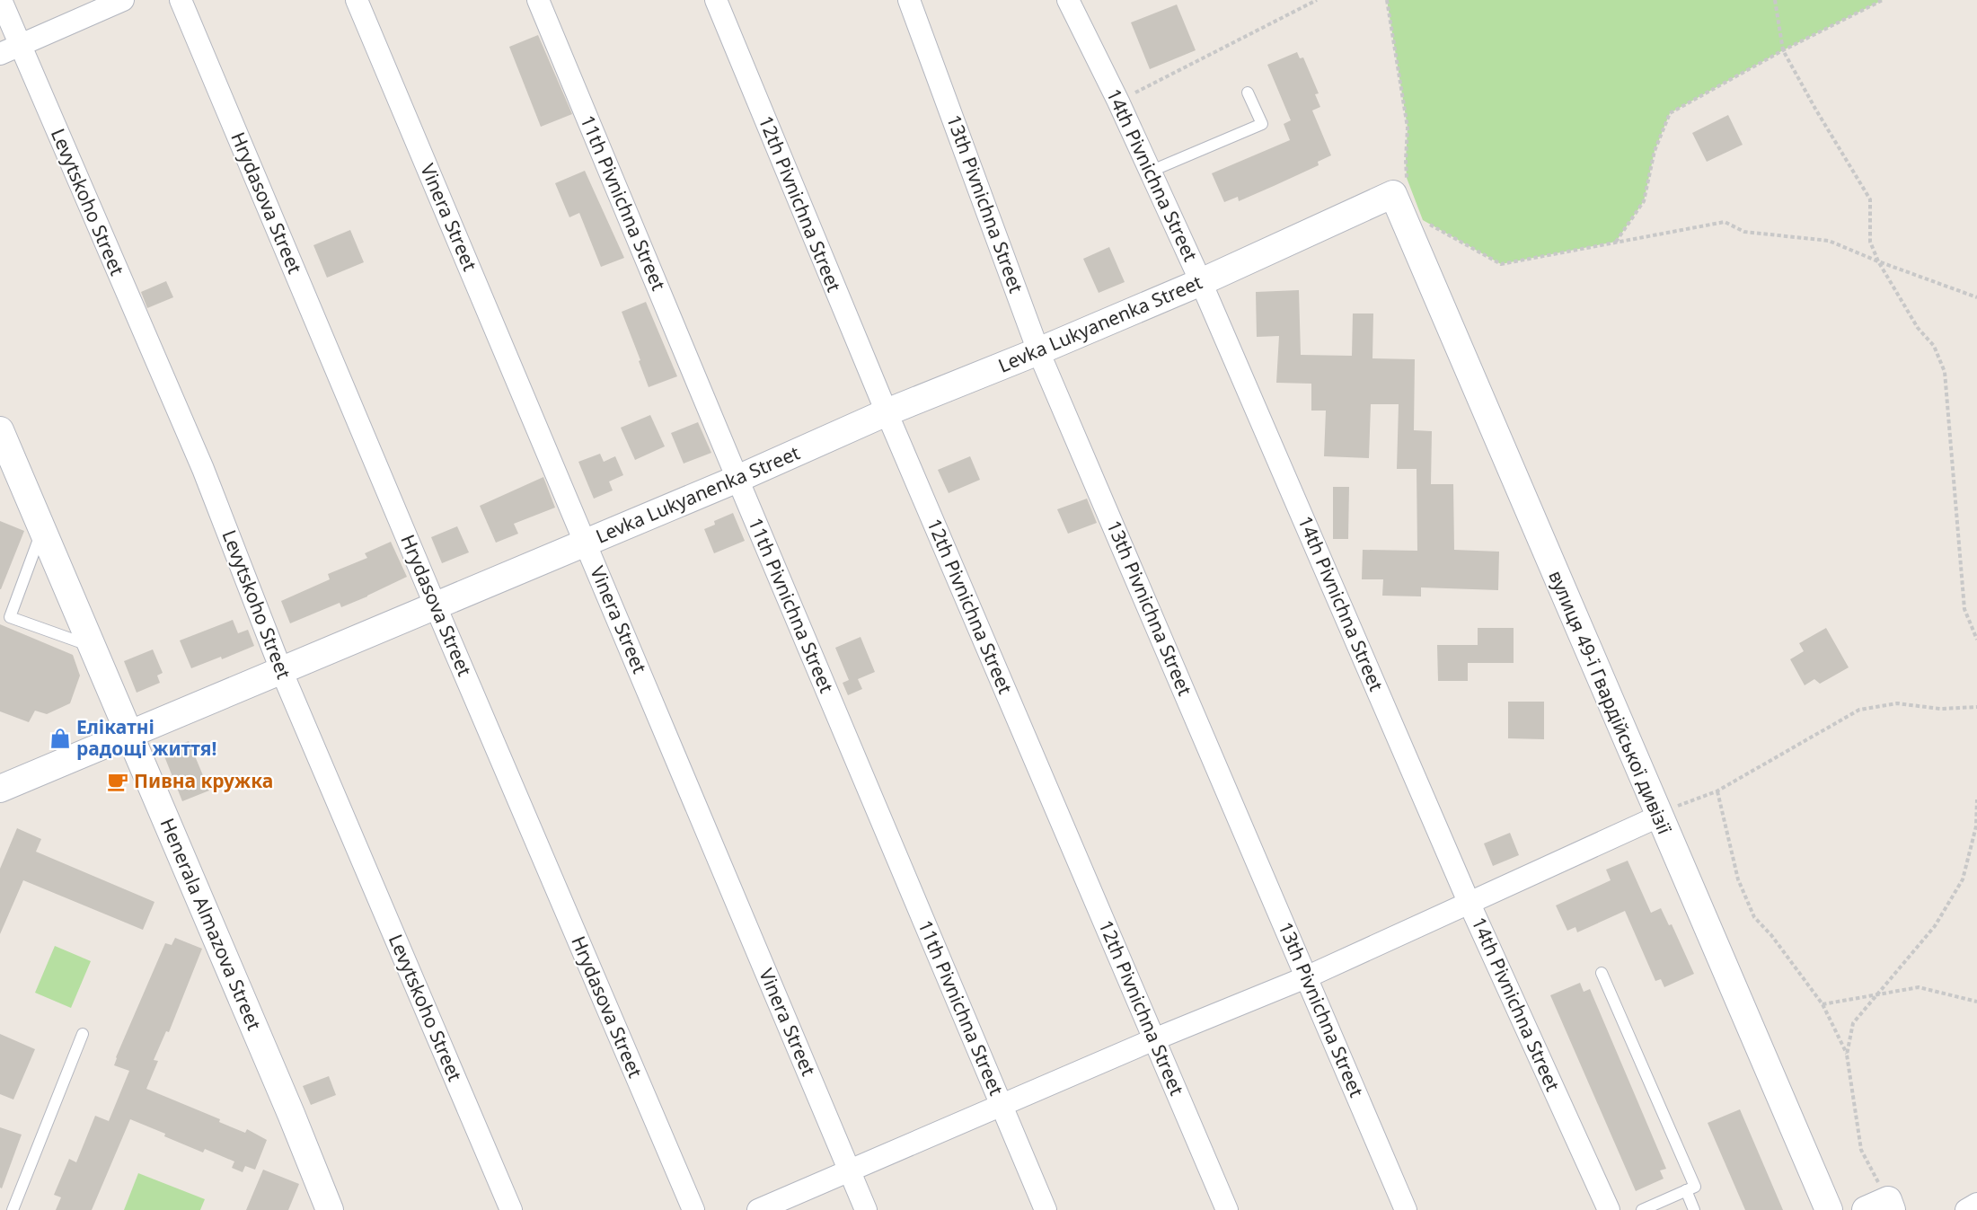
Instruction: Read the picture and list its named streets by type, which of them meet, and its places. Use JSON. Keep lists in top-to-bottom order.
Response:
{
  "streets": {
    "street": [
      "14th Pivnichna Street",
      "Levytskoho Street",
      "Hrydasova Street",
      "11th Pivnichna Street",
      "12th Pivnichna Street",
      "13th Pivnichna Street",
      "Vinera Street",
      "Levka Lukyanenka Street",
      "вулиця 49-ї Гвардійської дивізії",
      "Henerala Almazova Street"
    ]
  },
  "crossings": [
    ["14th Pivnichna Street", "Levka Lukyanenka Street"],
    ["Levytskoho Street", "Levka Lukyanenka Street"],
    ["Hrydasova Street", "Levka Lukyanenka Street"],
    ["11th Pivnichna Street", "Levka Lukyanenka Street"],
    ["12th Pivnichna Street", "Levka Lukyanenka Street"],
    ["13th Pivnichna Street", "Levka Lukyanenka Street"],
    ["Vinera Street", "Levka Lukyanenka Street"],
    ["Levka Lukyanenka Street", "вулиця 49-ї Гвардійської дивізії"],
    ["Levka Lukyanenka Street", "Henerala Almazova Street"]
  ],
  "places": {
    "shop": ["Елікатні радощі життя!"],
    "cafe": ["Пивна кружка"]
  }
}
